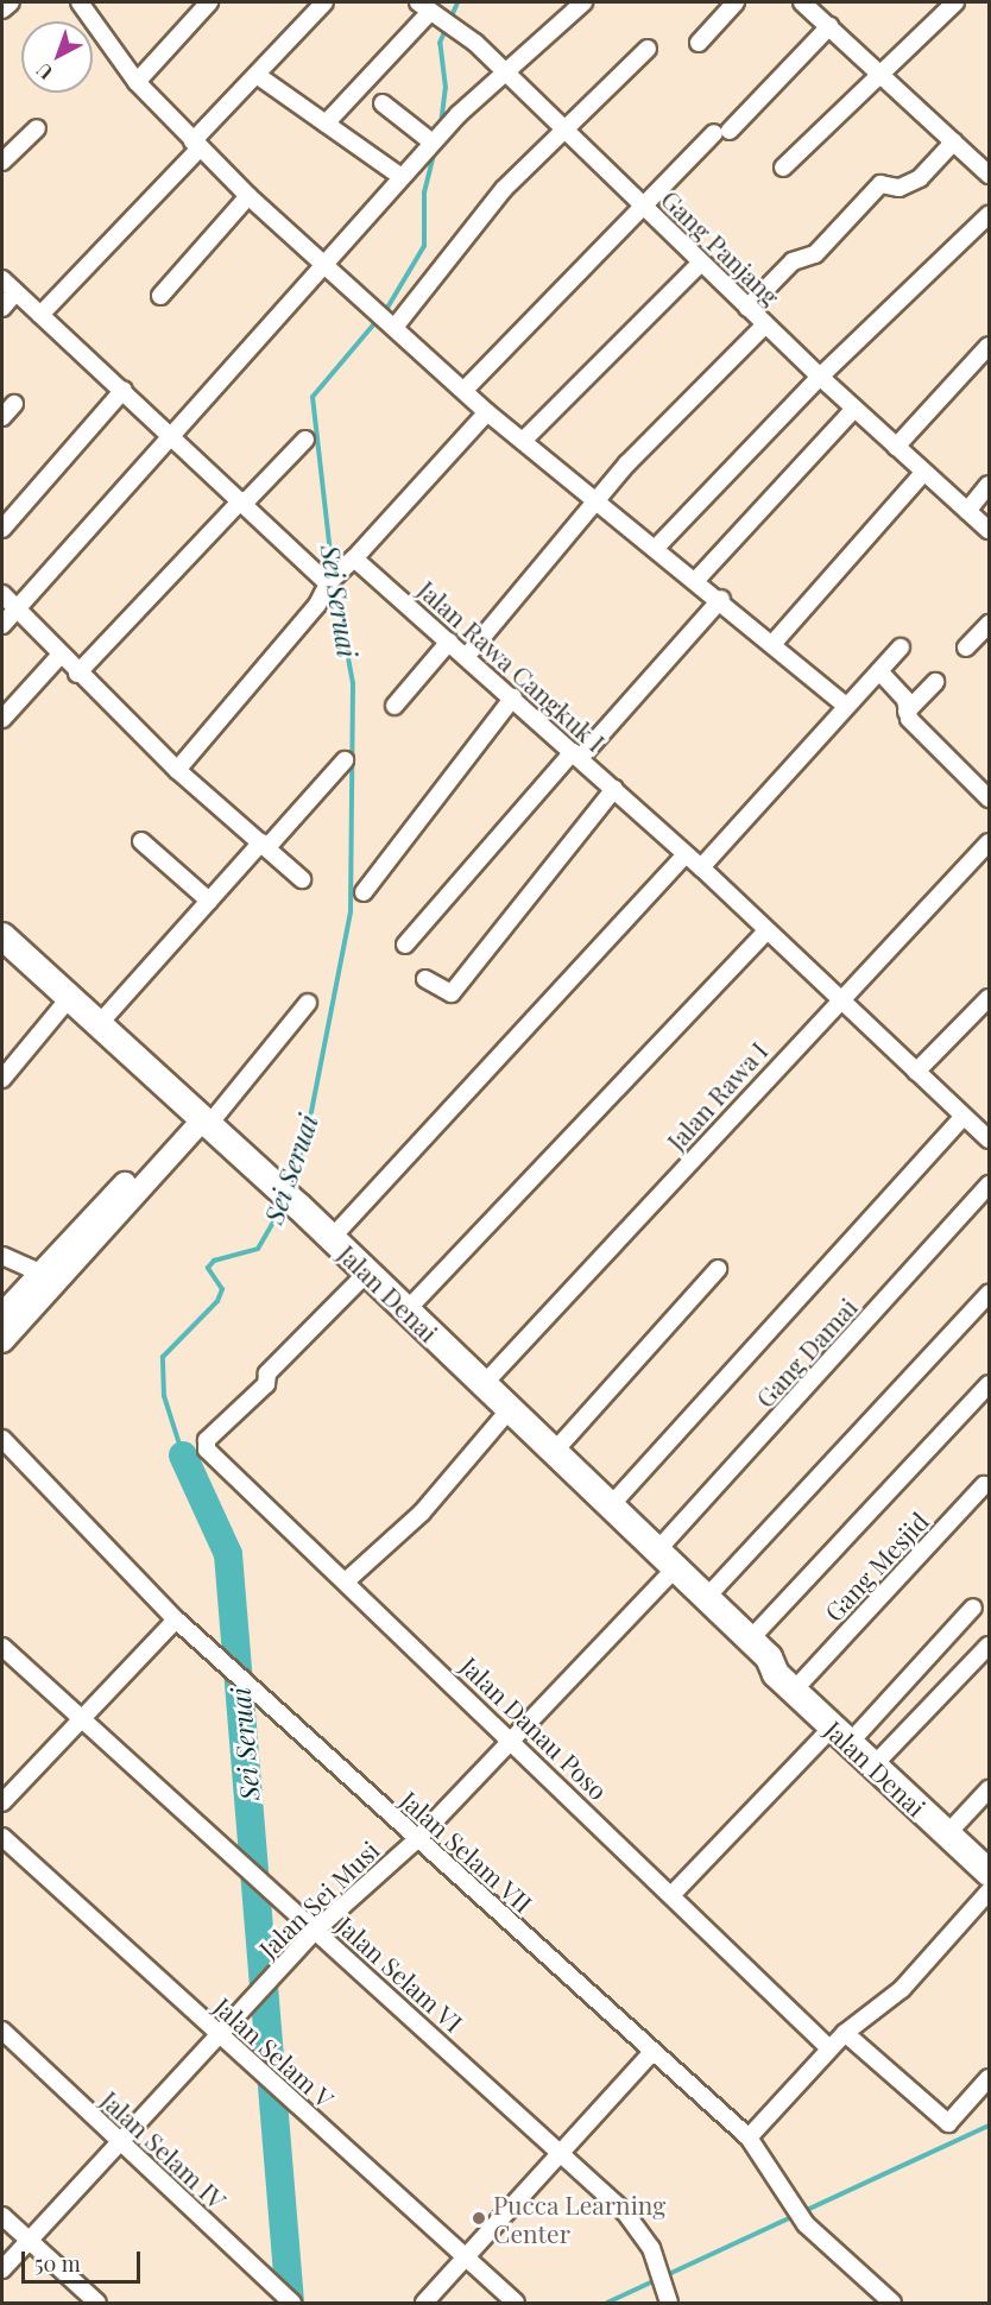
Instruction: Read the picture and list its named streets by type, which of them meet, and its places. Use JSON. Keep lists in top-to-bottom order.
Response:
{
  "streets": {
    "main road": ["Jalan Denai"],
    "street": [
      "Gang Panjang",
      "Jalan Rawa Cangkuk I",
      "Jalan Rawa I",
      "Gang Damai",
      "Gang Mesjid",
      "Jalan Danau Poso",
      "Jalan Selam VII",
      "Jalan Sei Musi",
      "Jalan Selam VI",
      "Jalan Selam V",
      "Jalan Selam IV"
    ]
  },
  "crossings": [
    ["Jalan Rawa Cangkuk I", "Jalan Rawa I"],
    ["Jalan Rawa I", "Jalan Denai"],
    ["Jalan Denai", "Gang Damai"],
    ["Jalan Denai", "Gang Mesjid"],
    ["Jalan Denai", "Jalan Danau Poso"],
    ["Jalan Denai", "Jalan Sei Musi"],
    ["Gang Damai", "Jalan Sei Musi"],
    ["Jalan Danau Poso", "Jalan Sei Musi"],
    ["Jalan Selam VII", "Jalan Sei Musi"],
    ["Jalan Sei Musi", "Jalan Selam VI"],
    ["Jalan Sei Musi", "Jalan Selam V"],
    ["Jalan Sei Musi", "Jalan Selam IV"]
  ],
  "water": ["Sei Seruai"],
  "places": ["Pucca Learning Center"],
  "scale_bar": "50 m",
  "north": "bottom left"
}
